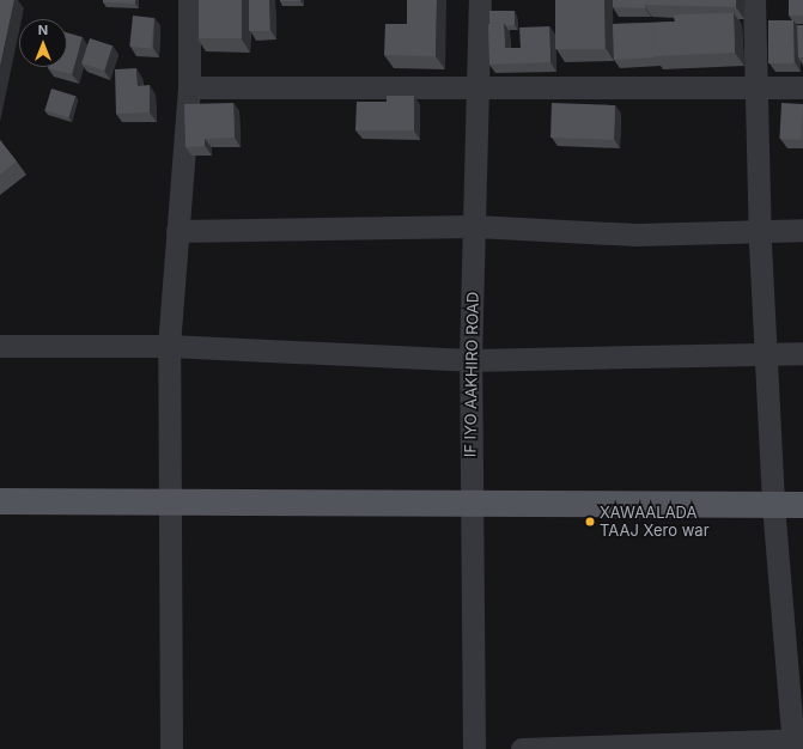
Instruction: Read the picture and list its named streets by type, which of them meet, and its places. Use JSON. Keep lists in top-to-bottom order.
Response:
{
  "streets": {
    "street": ["IF IYO AAKHIRO ROAD"]
  },
  "places": ["XAWAALADA TAAJ Xero war"],
  "north": "top"
}
